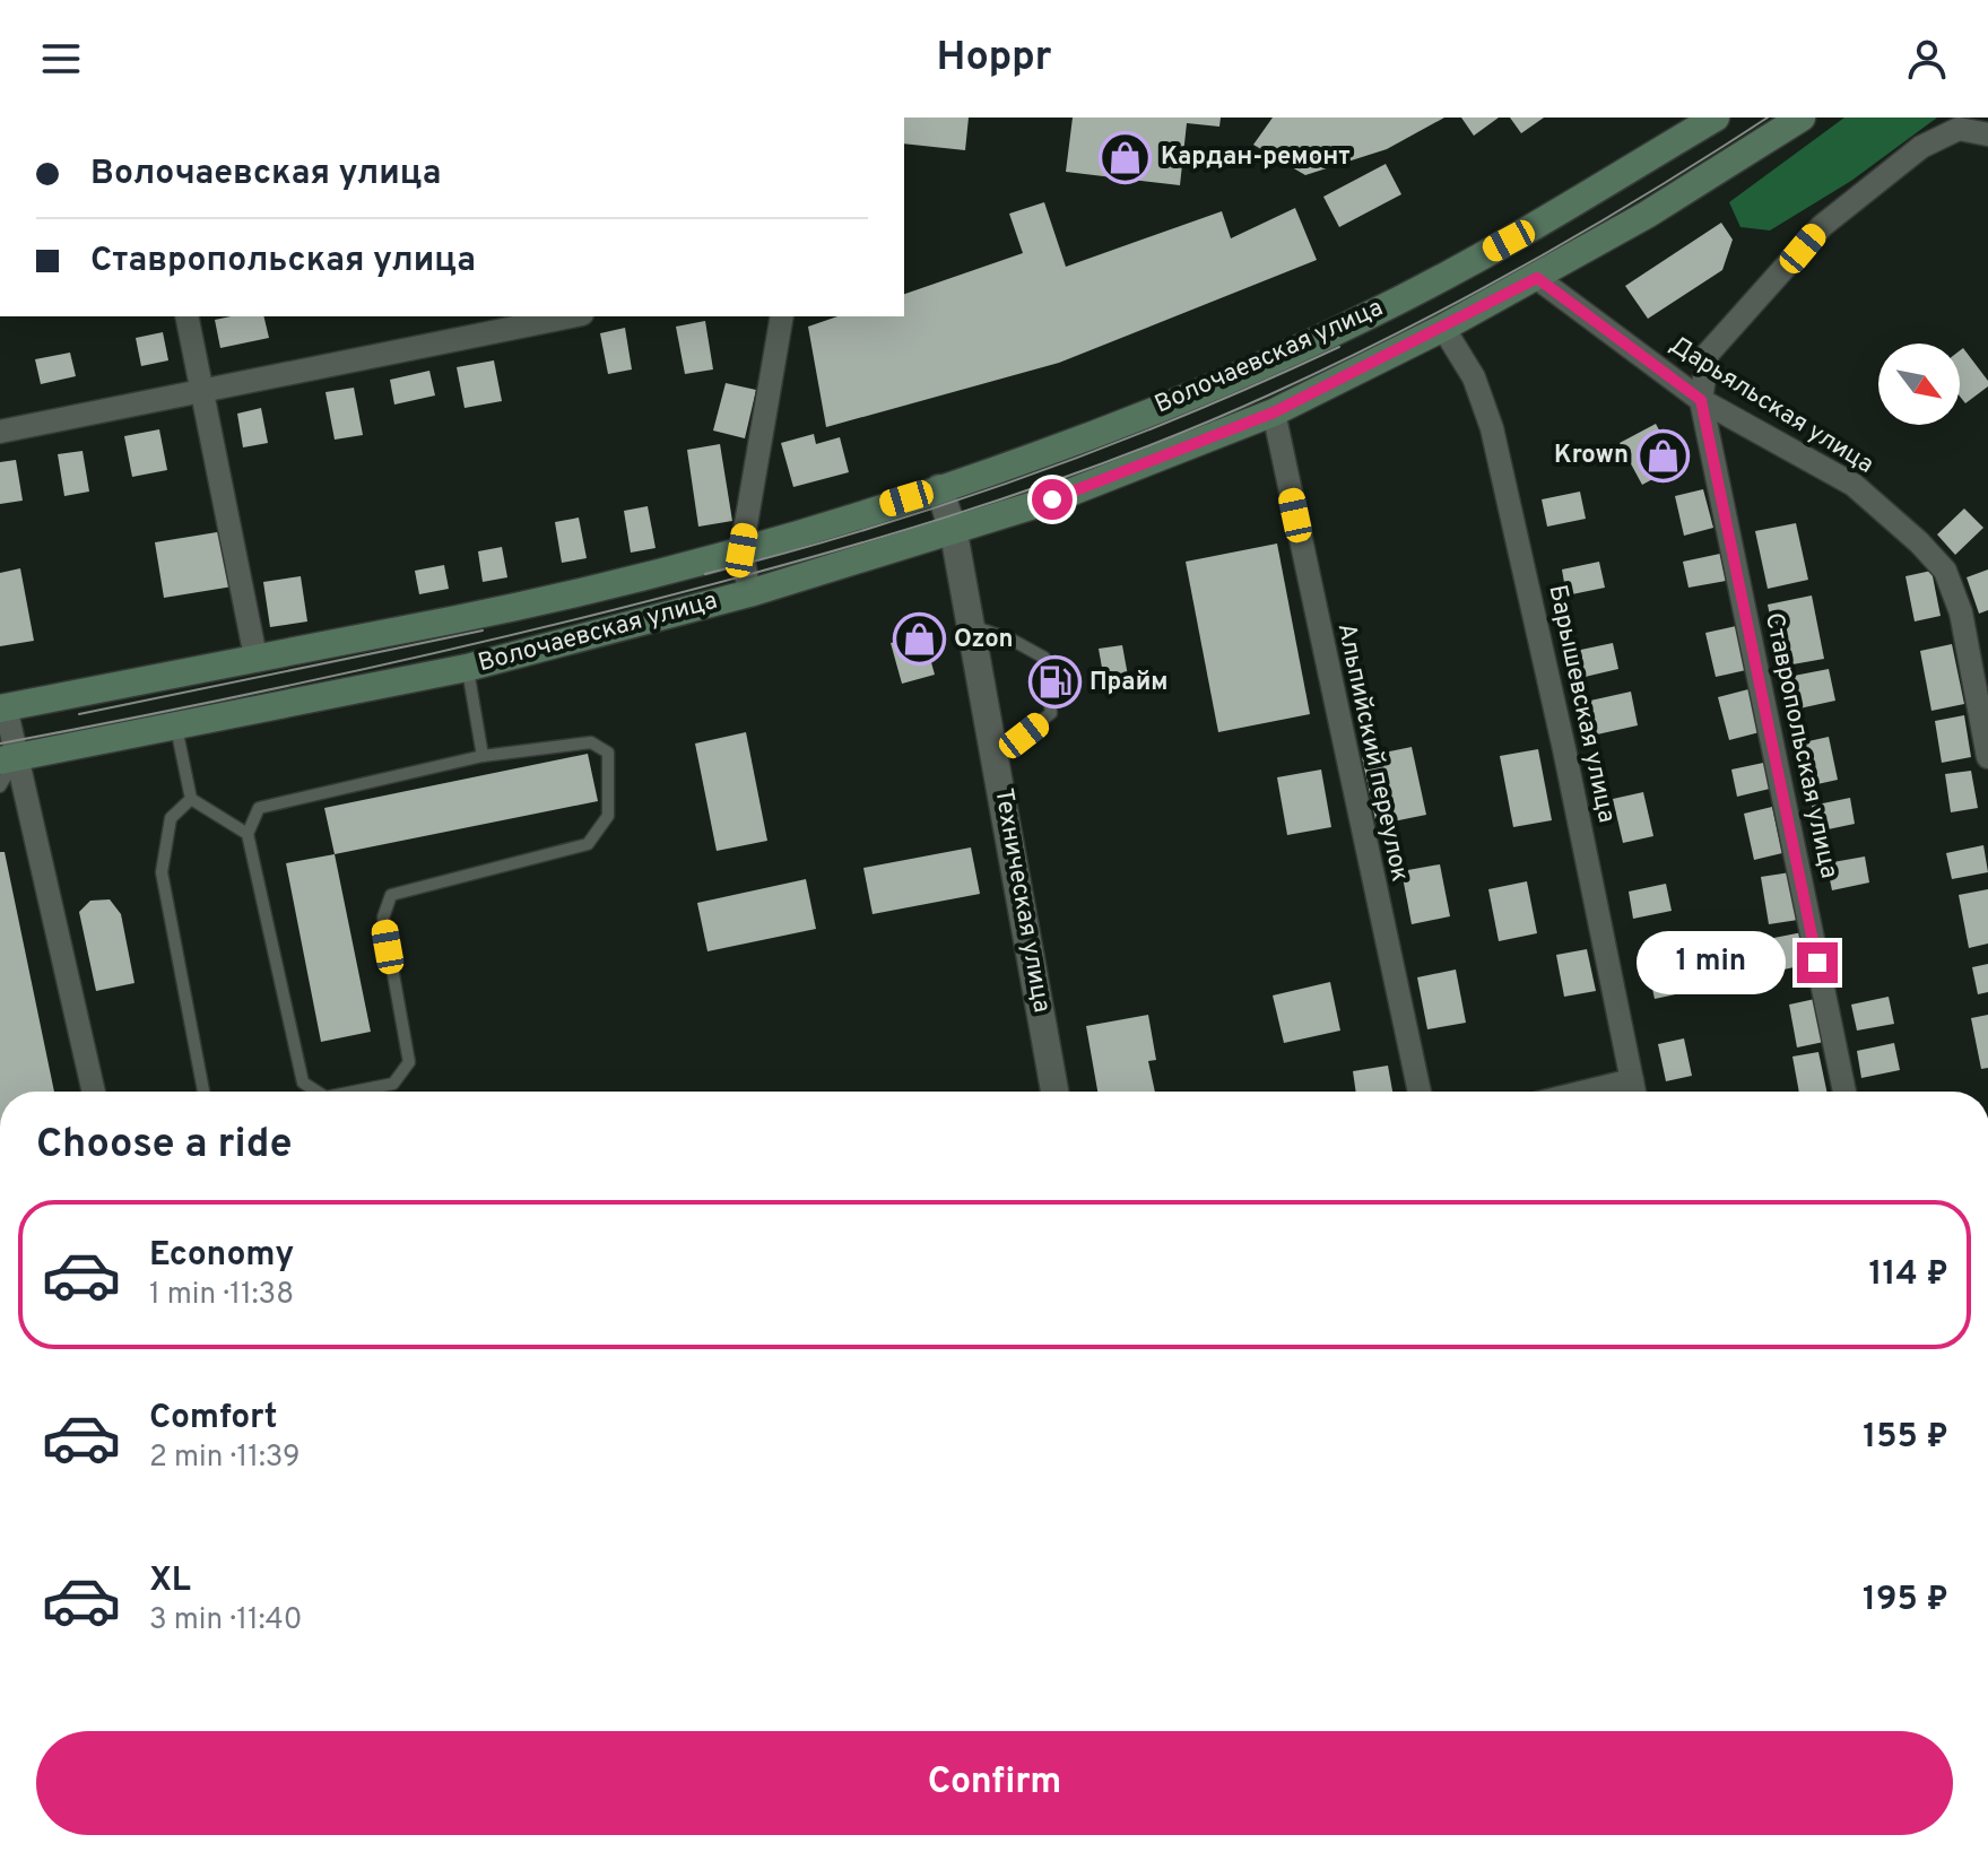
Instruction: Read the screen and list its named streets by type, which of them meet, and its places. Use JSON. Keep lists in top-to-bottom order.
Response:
{
  "streets": {
    "main road": ["Волочаевская улица"],
    "street": [
      "Дарьяльская улица",
      "Барышевская улица",
      "Ставропольская улица",
      "Альпийский переулок",
      "Техническая улица"
    ]
  },
  "crossings": [
    ["Волочаевская улица", "Дарьяльская улица"],
    ["Волочаевская улица", "Барышевская улица"],
    ["Волочаевская улица", "Альпийский переулок"],
    ["Волочаевская улица", "Техническая улица"],
    ["Дарьяльская улица", "Ставропольская улица"]
  ],
  "places": {
    "shop": ["Кардан-ремонт", "Krown", "Ozon"],
    "fuel station": ["Прайм"]
  },
  "north": "bottom right",
  "page": {
    "header": "Hoppr",
    "banner": ["Волочаевская улица", "Ставропольская улица"],
    "bubble": "1 min",
    "heading": "Choose a ride",
    "list": [
      {
        "name": "Economy",
        "note": "1 min · 11:38",
        "value": "114 ₽"
      },
      {
        "name": "Comfort",
        "note": "2 min · 11:39",
        "value": "155 ₽"
      },
      {
        "name": "XL",
        "note": "3 min · 11:40",
        "value": "195 ₽"
      }
    ],
    "buttons": "Confirm"
  }
}
